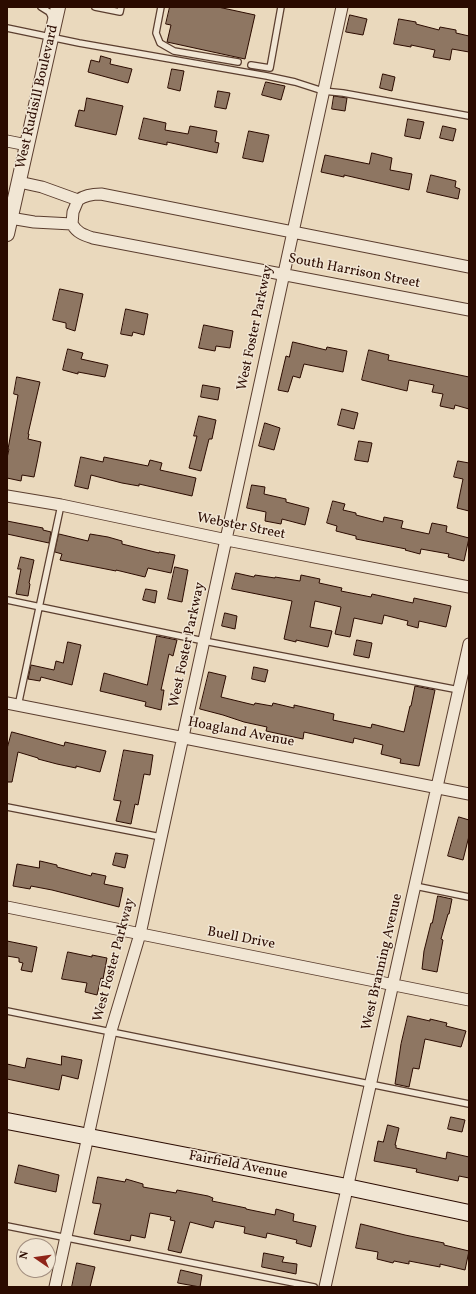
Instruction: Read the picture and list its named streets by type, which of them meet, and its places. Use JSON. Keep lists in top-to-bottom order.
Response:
{
  "streets": {
    "main road": ["Fairfield Avenue"],
    "street": [
      "West Rudisill Boulevard",
      "South Harrison Street",
      "West Foster Parkway",
      "Webster Street",
      "Hoagland Avenue",
      "Buell Drive",
      "West Branning Avenue"
    ]
  },
  "crossings": [
    ["South Harrison Street", "West Foster Parkway"],
    ["West Foster Parkway", "Webster Street"],
    ["West Foster Parkway", "Hoagland Avenue"],
    ["West Foster Parkway", "Buell Drive"],
    ["West Foster Parkway", "Fairfield Avenue"],
    ["Hoagland Avenue", "West Branning Avenue"],
    ["Buell Drive", "West Branning Avenue"],
    ["West Branning Avenue", "Fairfield Avenue"]
  ],
  "north": "left"
}
